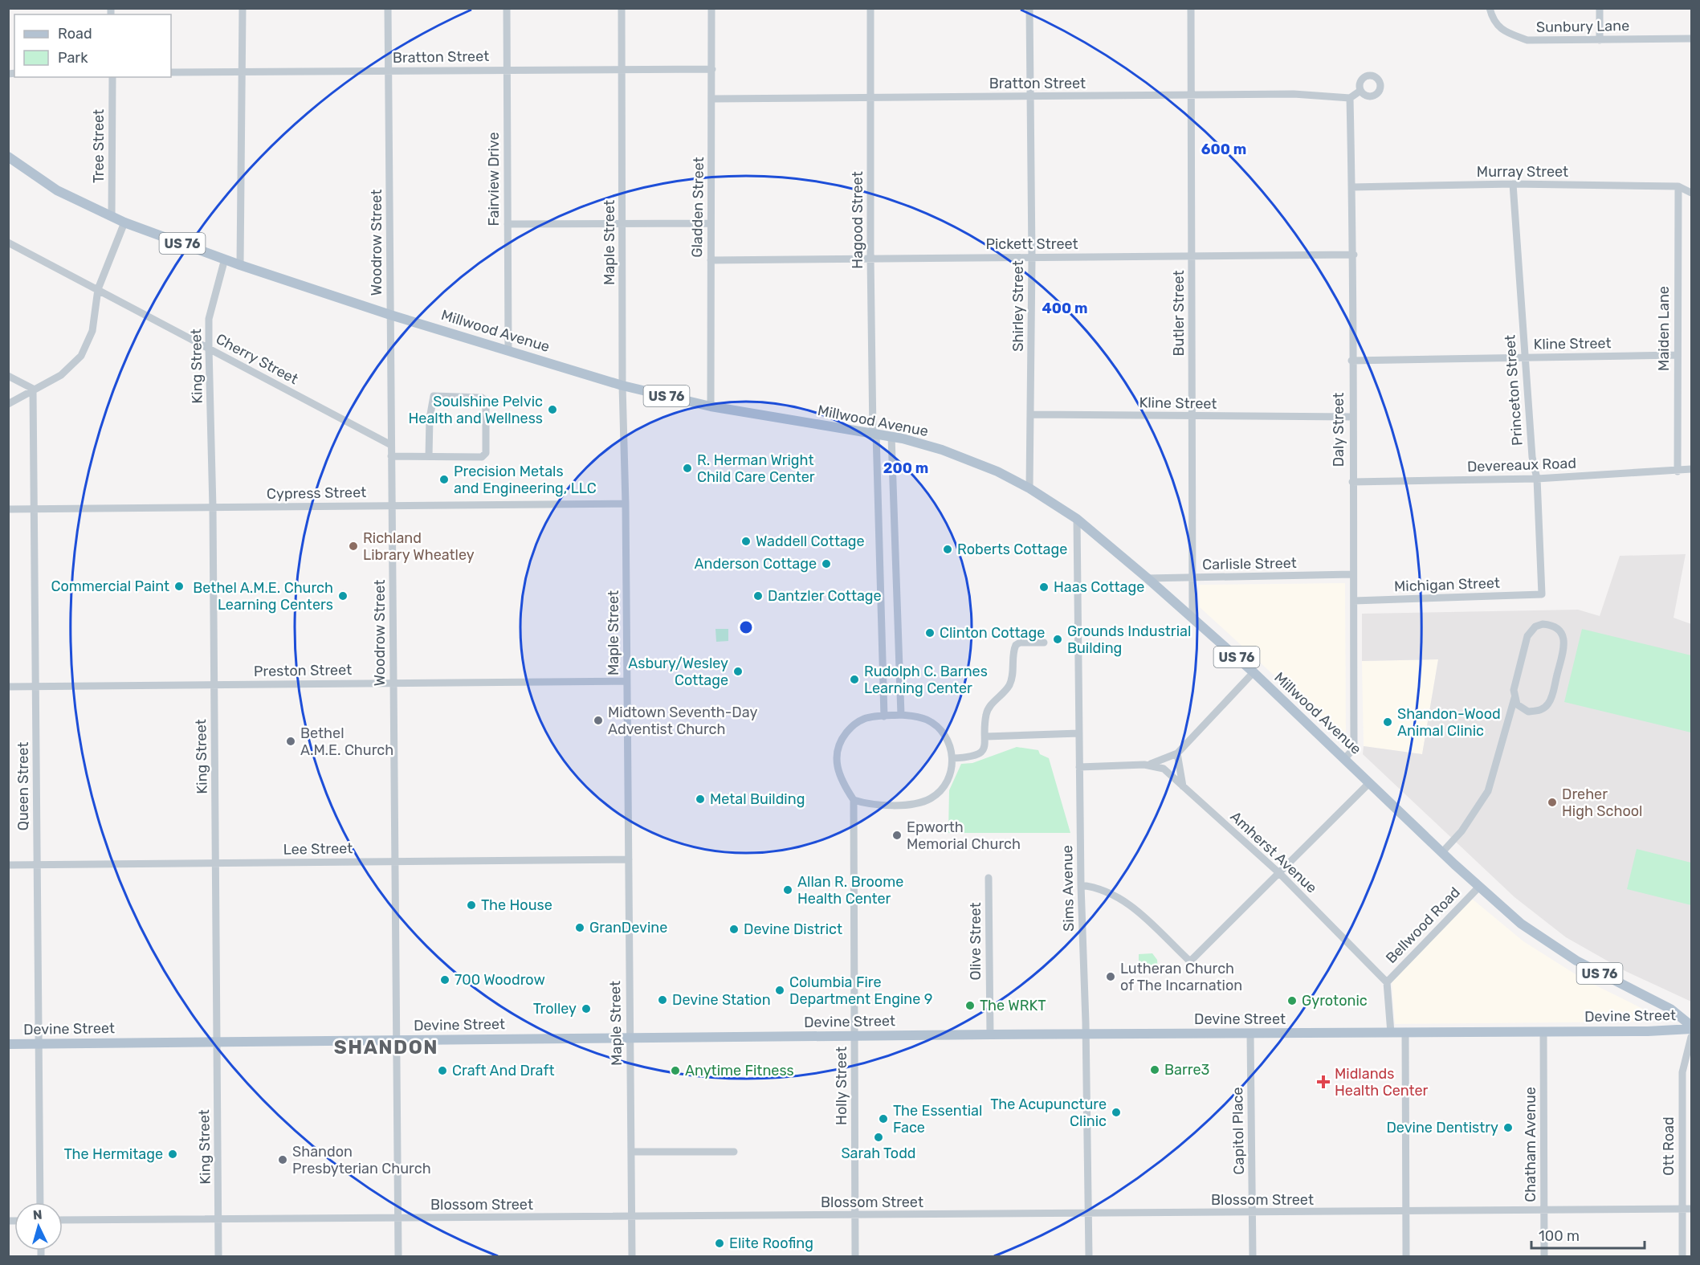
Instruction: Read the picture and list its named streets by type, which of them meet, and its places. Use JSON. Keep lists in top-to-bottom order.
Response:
{
  "streets": {
    "main road": ["US 76", "Millwood Avenue", "Devine Street"],
    "street": [
      "Sunbury Lane",
      "Bratton Street",
      "Tree Street",
      "Murray Street",
      "Fairview Drive",
      "Gladden Street",
      "Hagood Street",
      "Woodrow Street",
      "Maple Street",
      "Pickett Street",
      "Shirley Street",
      "Butler Street",
      "Maiden Lane",
      "Kline Street",
      "Cherry Street",
      "King Street",
      "Princeton Street",
      "Daly Street",
      "Devereaux Road",
      "Cypress Street",
      "Carlisle Street",
      "Michigan Street",
      "Preston Street",
      "Queen Street",
      "Lee Street",
      "Amherst Avenue",
      "Sims Avenue",
      "Bellwood Road",
      "Olive Street",
      "Holly Street",
      "Capitol Place",
      "Chatham Avenue",
      "Ott Road",
      "Blossom Street"
    ]
  },
  "crossings": [
    ["Bratton Street", "Fairview Drive"],
    ["Bratton Street", "Gladden Street"],
    ["Bratton Street", "Hagood Street"],
    ["Bratton Street", "Woodrow Street"],
    ["Bratton Street", "Maple Street"],
    ["Bratton Street", "Shirley Street"],
    ["Bratton Street", "Butler Street"],
    ["Bratton Street", "Daly Street"],
    ["Tree Street", "Millwood Avenue"],
    ["Murray Street", "Maiden Lane"],
    ["Murray Street", "Princeton Street"],
    ["Murray Street", "Daly Street"],
    ["Fairview Drive", "Millwood Avenue"],
    ["Gladden Street", "Pickett Street"],
    ["Gladden Street", "Millwood Avenue"],
    ["Hagood Street", "Pickett Street"],
    ["Hagood Street", "Millwood Avenue"],
    ["Hagood Street", "Holly Street"],
    ["Woodrow Street", "Millwood Avenue"],
    ["Woodrow Street", "Cherry Street"],
    ["Woodrow Street", "Cypress Street"],
    ["Woodrow Street", "Preston Street"],
    ["Woodrow Street", "Lee Street"],
    ["Woodrow Street", "Devine Street"],
    ["Woodrow Street", "Blossom Street"],
    ["Maple Street", "Millwood Avenue"],
    ["Maple Street", "Cypress Street"],
    ["Maple Street", "Preston Street"],
    ["Maple Street", "Lee Street"],
    ["Maple Street", "Devine Street"],
    ["Maple Street", "Blossom Street"],
    ["Pickett Street", "Shirley Street"],
    ["Pickett Street", "Butler Street"],
    ["Pickett Street", "Daly Street"],
    ["Shirley Street", "Millwood Avenue"],
    ["Shirley Street", "Kline Street"],
    ["Butler Street", "Millwood Avenue"],
    ["Butler Street", "Kline Street"],
    ["Butler Street", "Carlisle Street"],
    ["Maiden Lane", "Kline Street"],
    ["Maiden Lane", "Devereaux Road"],
    ["Millwood Avenue", "King Street"],
    ["Millwood Avenue", "Daly Street"],
    ["Millwood Avenue", "Carlisle Street"],
    ["Millwood Avenue", "Sims Avenue"],
    ["Millwood Avenue", "Bellwood Road"],
    ["Millwood Avenue", "Devine Street"],
    ["Kline Street", "Princeton Street"],
    ["Kline Street", "Daly Street"],
    ["Cherry Street", "King Street"],
    ["King Street", "Cypress Street"],
    ["King Street", "Preston Street"],
    ["King Street", "Lee Street"],
    ["King Street", "Devine Street"],
    ["King Street", "Blossom Street"],
    ["Princeton Street", "Devereaux Road"],
    ["Princeton Street", "Michigan Street"],
    ["Daly Street", "Devereaux Road"],
    ["Daly Street", "Carlisle Street"],
    ["Daly Street", "Michigan Street"],
    ["Cypress Street", "Queen Street"],
    ["Preston Street", "Queen Street"],
    ["Queen Street", "Lee Street"],
    ["Queen Street", "Devine Street"],
    ["Amherst Avenue", "Sims Avenue"],
    ["Amherst Avenue", "Bellwood Road"],
    ["Sims Avenue", "Devine Street"],
    ["Sims Avenue", "Blossom Street"],
    ["Olive Street", "Devine Street"],
    ["Devine Street", "Holly Street"],
    ["Devine Street", "Capitol Place"],
    ["Devine Street", "Chatham Avenue"],
    ["Holly Street", "Blossom Street"],
    ["Capitol Place", "Blossom Street"],
    ["Chatham Avenue", "Blossom Street"],
    ["Ott Road", "Blossom Street"]
  ],
  "districts": ["SHANDON"],
  "places": {
    "other": [
      "Soulshine Pelvic Health and Wellness",
      "R. Herman Wright Child Care Center",
      "Precision Metals and Engineering, LLC",
      "Waddell Cottage",
      "Richland Library Wheatley",
      "Roberts Cottage",
      "Anderson Cottage",
      "Commercial Paint",
      "Haas Cottage",
      "Bethel A.M.E. Church Learning Centers",
      "Dantzler Cottage",
      "Clinton Cottage",
      "Grounds Industrial Building",
      "Asbury/Wesley Cottage",
      "Rudolph C. Barnes Learning Center",
      "Midtown Seventh-Day Adventist Church",
      "Shandon-Wood Animal Clinic",
      "Bethel A.M.E. Church",
      "Metal Building",
      "Dreher High School",
      "Epworth Memorial Church",
      "Allan R. Broome Health Center",
      "The House",
      "GranDevine",
      "Devine District",
      "Lutheran Church of The Incarnation",
      "700 Woodrow",
      "Columbia Fire Department Engine 9",
      "Devine Station",
      "Gyrotonic",
      "The WRKT",
      "Trolley",
      "Barre3",
      "Craft And Draft",
      "Anytime Fitness",
      "The Acupuncture Clinic",
      "The Essential Face",
      "Devine Dentistry",
      "Sarah Todd",
      "The Hermitage",
      "Shandon Presbyterian Church",
      "Elite Roofing"
    ],
    "health": ["Midlands Health Center"]
  },
  "legend": ["Road", "Park"],
  "scale_bar": "100 m",
  "north": "top",
  "rings": ["600 m", "400 m", "200 m"]
}
